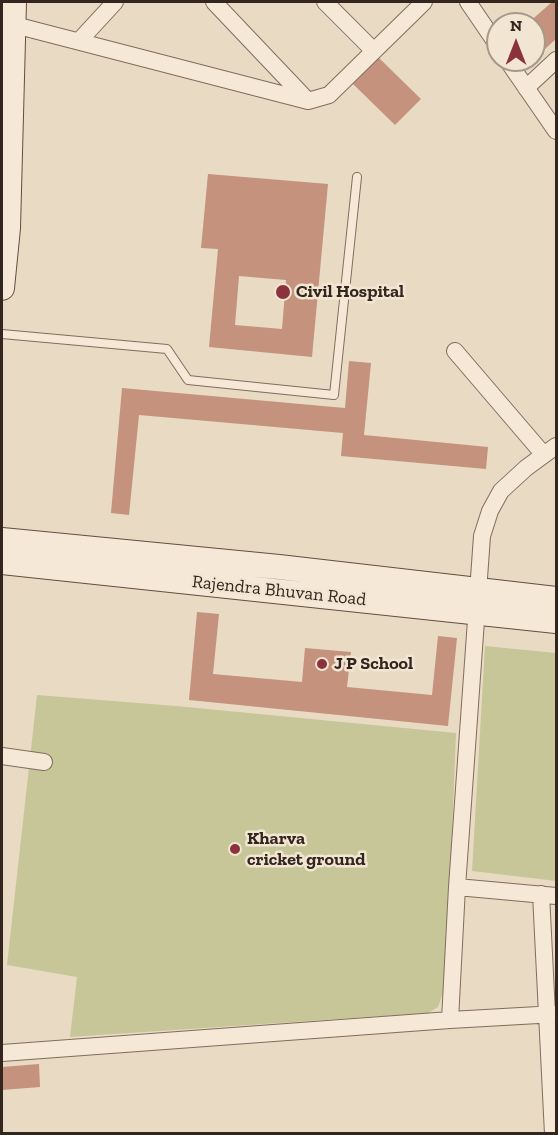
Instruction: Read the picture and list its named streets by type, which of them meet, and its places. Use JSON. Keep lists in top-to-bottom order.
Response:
{
  "streets": {
    "street": ["Rajendra Bhuvan Road"]
  },
  "places": ["Civil Hospital", "J P School", "Kharva cricket ground"],
  "north": "top"
}
